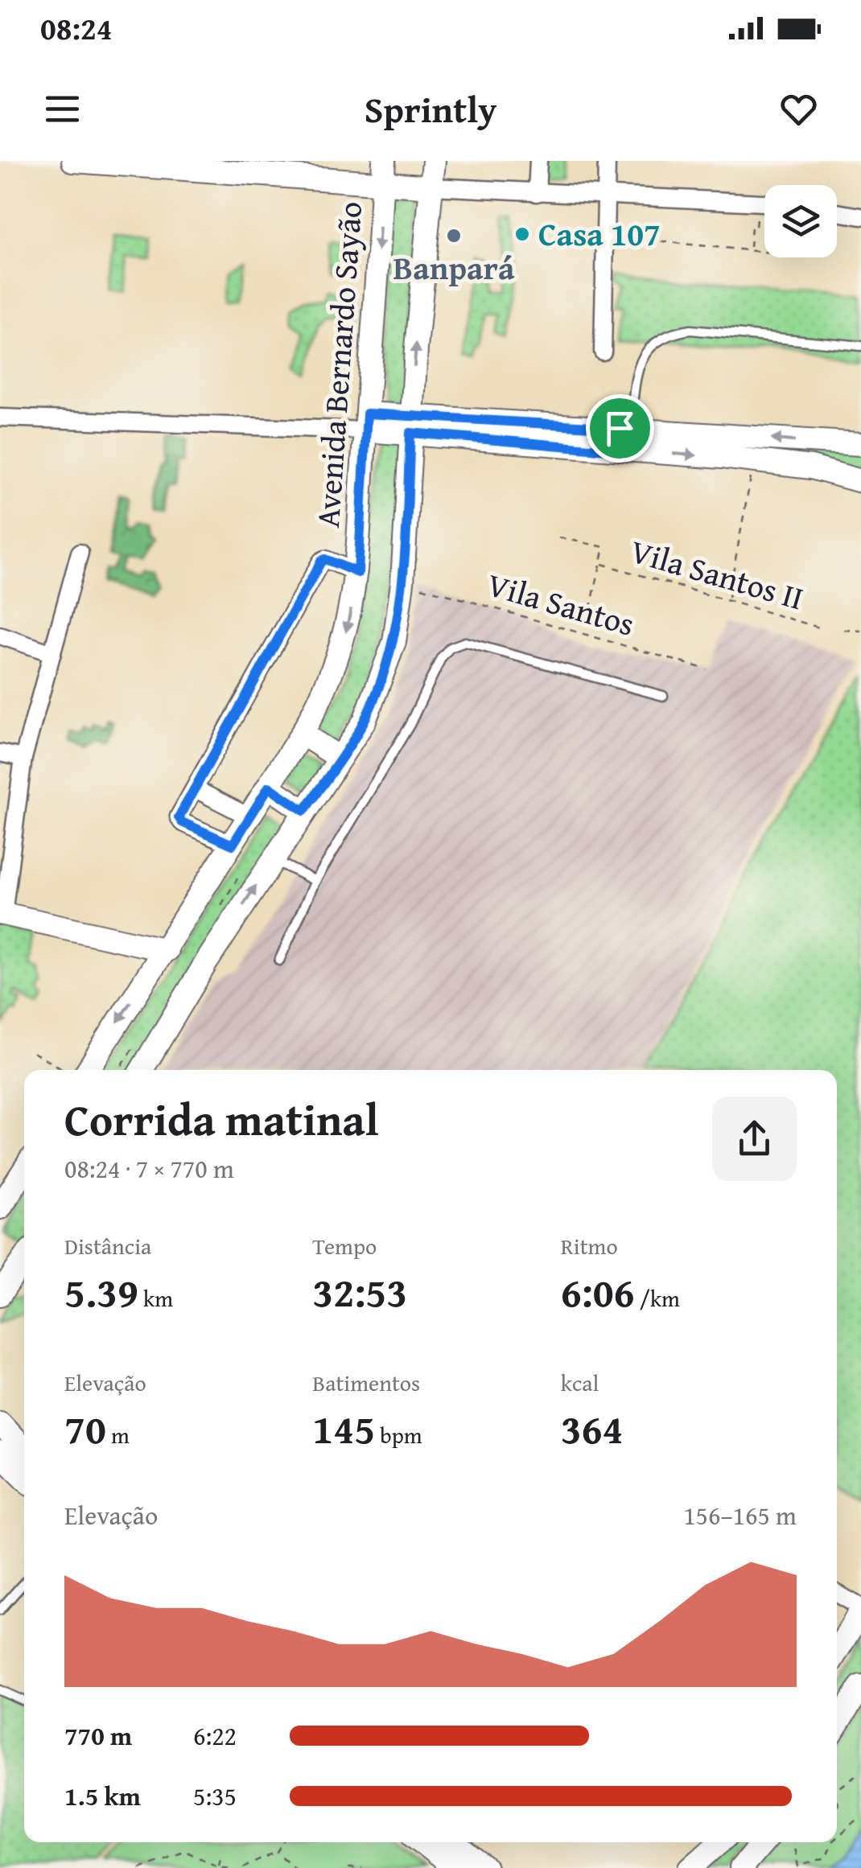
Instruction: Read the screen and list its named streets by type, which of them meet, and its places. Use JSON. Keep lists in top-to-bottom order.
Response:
{
  "streets": {
    "street": ["Avenida Bernardo Sayão"],
    "path": ["Vila Santos II", "Vila Santos"]
  },
  "places": ["Casa 107", "Banpará"],
  "page": {
    "status": "08:24",
    "header": "Sprintly",
    "heading": ["Corrida matinal", "08:24 · 7 × 770 m"],
    "stats": [
      ["Distância", "5.39 km"],
      ["Tempo", "32:53"],
      ["Ritmo", "6:06 /km"],
      ["Elevação", "70 m"],
      ["Batimentos", "145 bpm"],
      ["kcal", "364"]
    ],
    "chart": ["Elevação", "156–165 m"],
    "list": [
      {
        "name": "770 m",
        "note": "6:22"
      },
      {
        "name": "1.5 km",
        "note": "5:35"
      }
    ]
  }
}
